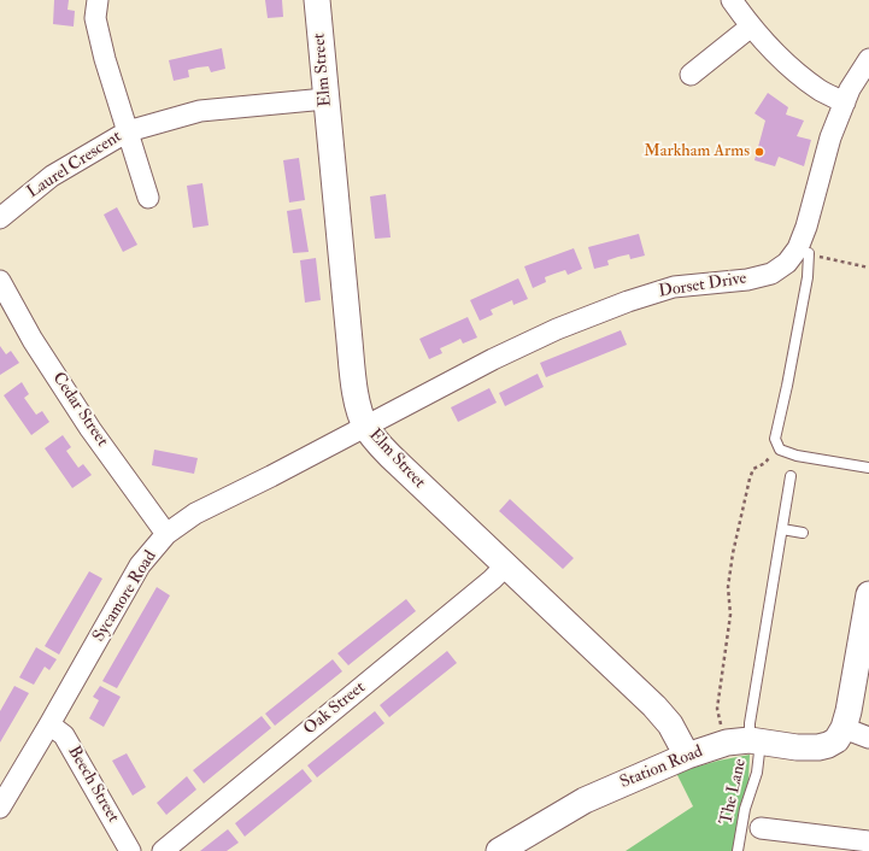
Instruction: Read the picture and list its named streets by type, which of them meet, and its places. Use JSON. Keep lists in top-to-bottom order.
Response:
{
  "streets": {
    "street": [
      "Elm Street",
      "Laurel Crescent",
      "Dorset Drive",
      "Cedar Street",
      "Sycamore Road",
      "Oak Street",
      "Station Road",
      "Beech Street"
    ],
    "lane": ["The Lane"]
  },
  "crossings": [
    ["Elm Street", "Laurel Crescent"],
    ["Elm Street", "Dorset Drive"],
    ["Elm Street", "Sycamore Road"],
    ["Elm Street", "Oak Street"],
    ["Elm Street", "Station Road"],
    ["Dorset Drive", "Sycamore Road"],
    ["Cedar Street", "Sycamore Road"],
    ["Sycamore Road", "Beech Street"],
    ["Station Road", "The Lane"]
  ],
  "places": ["Markham Arms"]
}
